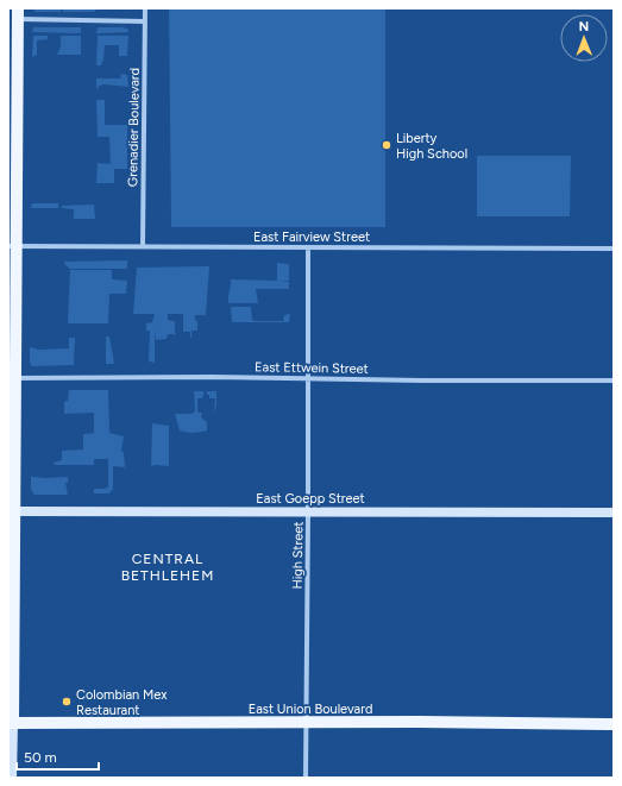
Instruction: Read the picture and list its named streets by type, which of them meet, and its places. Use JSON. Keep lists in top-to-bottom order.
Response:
{
  "streets": {
    "main road": ["East Union Boulevard"],
    "street": [
      "Grenadier Boulevard",
      "East Fairview Street",
      "East Ettwein Street",
      "East Goepp Street",
      "High Street"
    ]
  },
  "crossings": [
    ["Grenadier Boulevard", "East Fairview Street"],
    ["East Fairview Street", "High Street"],
    ["East Ettwein Street", "High Street"],
    ["East Goepp Street", "High Street"],
    ["High Street", "East Union Boulevard"]
  ],
  "districts": ["CENTRAL BETHLEHEM"],
  "places": ["Liberty High School", "Colombian Mex Restaurant"],
  "scale_bar": "50 m",
  "north": "top"
}
